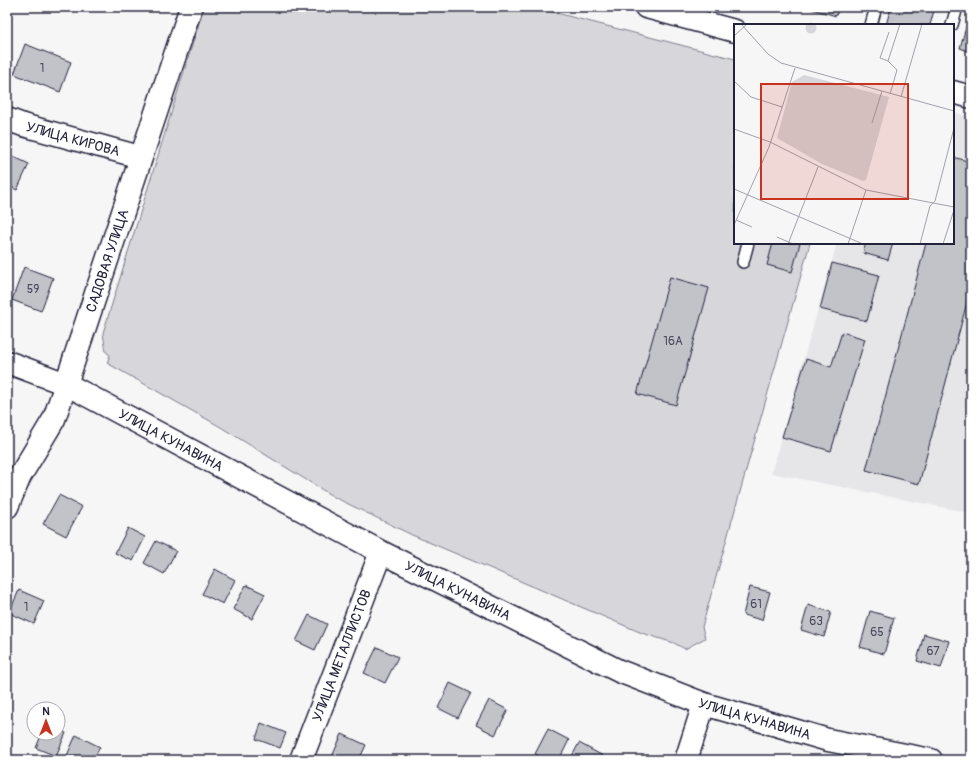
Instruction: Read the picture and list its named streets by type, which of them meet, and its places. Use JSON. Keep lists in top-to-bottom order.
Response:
{
  "streets": {
    "street": [
      "УЛИЦА КИРОВА",
      "САДОВАЯ УЛИЦА",
      "УЛИЦА КУНАВИНА",
      "УЛИЦА МЕТАЛЛИСТОВ"
    ]
  },
  "crossings": [
    ["УЛИЦА КИРОВА", "САДОВАЯ УЛИЦА"],
    ["САДОВАЯ УЛИЦА", "УЛИЦА КУНАВИНА"],
    ["УЛИЦА КУНАВИНА", "УЛИЦА МЕТАЛЛИСТОВ"]
  ],
  "house_numbers": [
    "1",
    "59",
    "16А",
    "61",
    "1",
    "63",
    "65",
    "67"
  ],
  "north": "top"
}
